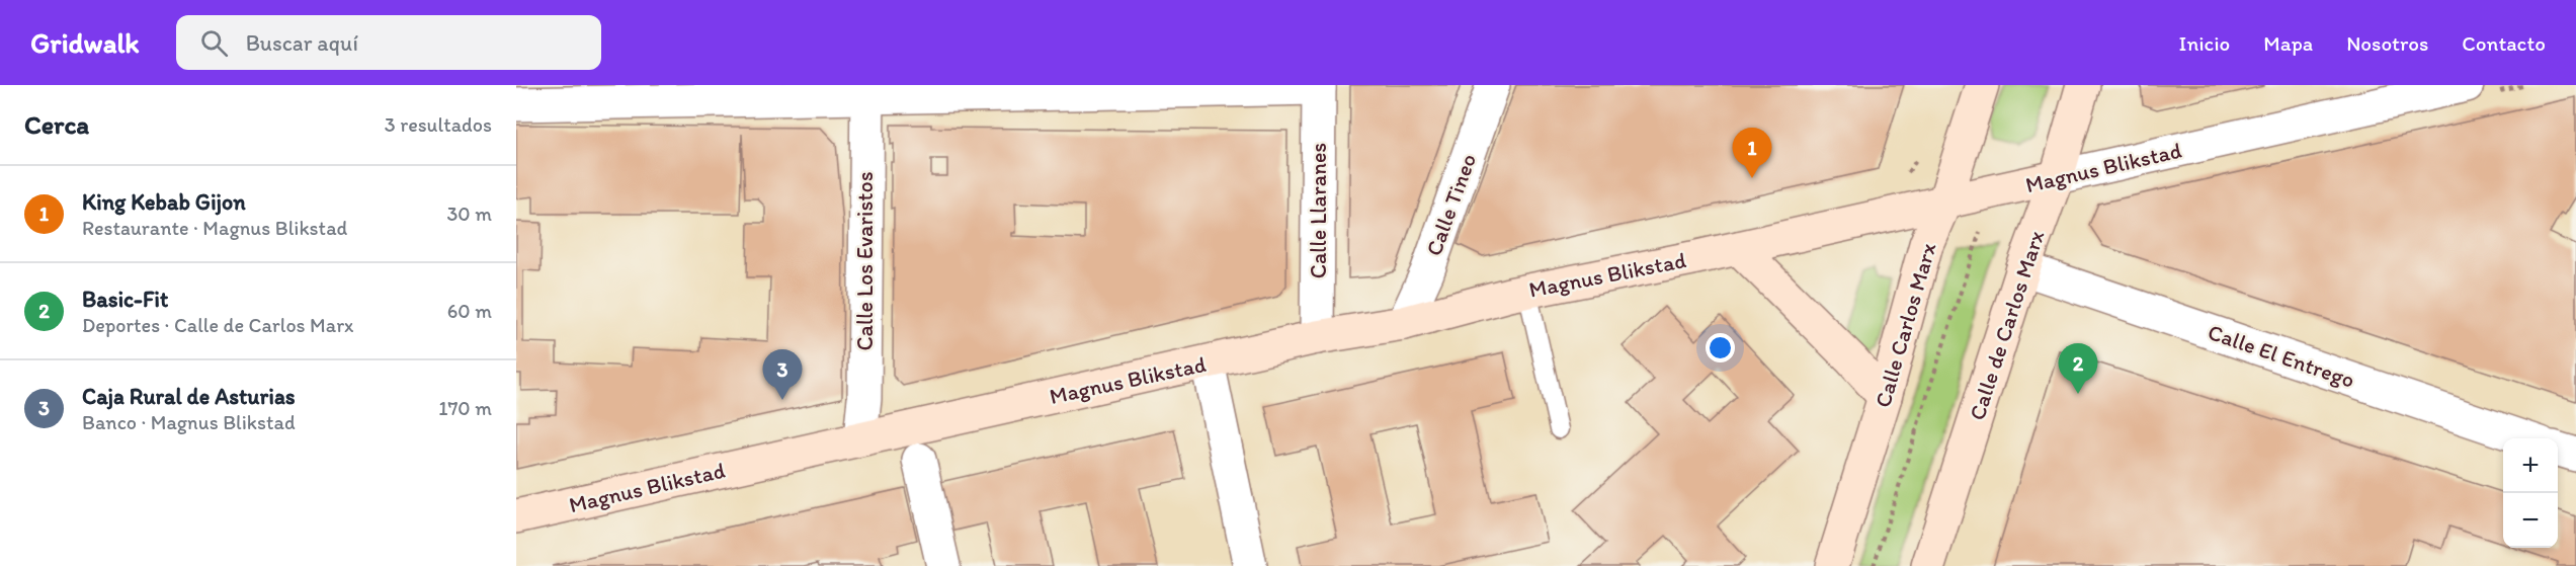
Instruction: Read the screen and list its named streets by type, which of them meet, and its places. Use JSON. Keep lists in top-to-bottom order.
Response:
{
  "streets": {
    "street": [
      "Magnus Blikstad",
      "Calle Tineo",
      "Calle Llaranes",
      "Calle Los Evaristos",
      "Calle Carlos Marx",
      "Calle de Carlos Marx",
      "Calle El Entrego"
    ]
  },
  "crossings": [
    ["Magnus Blikstad", "Calle Tineo"],
    ["Magnus Blikstad", "Calle Llaranes"],
    ["Magnus Blikstad", "Calle Los Evaristos"],
    ["Magnus Blikstad", "Calle Carlos Marx"],
    ["Magnus Blikstad", "Calle de Carlos Marx"],
    ["Calle de Carlos Marx", "Calle El Entrego"]
  ],
  "page": {
    "header": "Gridwalk",
    "search": "Buscar aquí",
    "nav": [
      "Inicio",
      "Mapa",
      "Nosotros",
      "Contacto"
    ],
    "heading": ["Cerca", "3 resultados"],
    "pins": ["1", "2", "3"],
    "list": [
      {
        "mark": "1",
        "name": "King Kebab Gijon",
        "note": "Restaurante · Magnus Blikstad",
        "value": "30 m"
      },
      {
        "mark": "2",
        "name": "Basic-Fit",
        "note": "Deportes · Calle de Carlos Marx",
        "value": "60 m"
      },
      {
        "mark": "3",
        "name": "Caja Rural de Asturias",
        "note": "Banco · Magnus Blikstad",
        "value": "170 m"
      }
    ],
    "map_buttons": ["+", "−"]
  }
}
